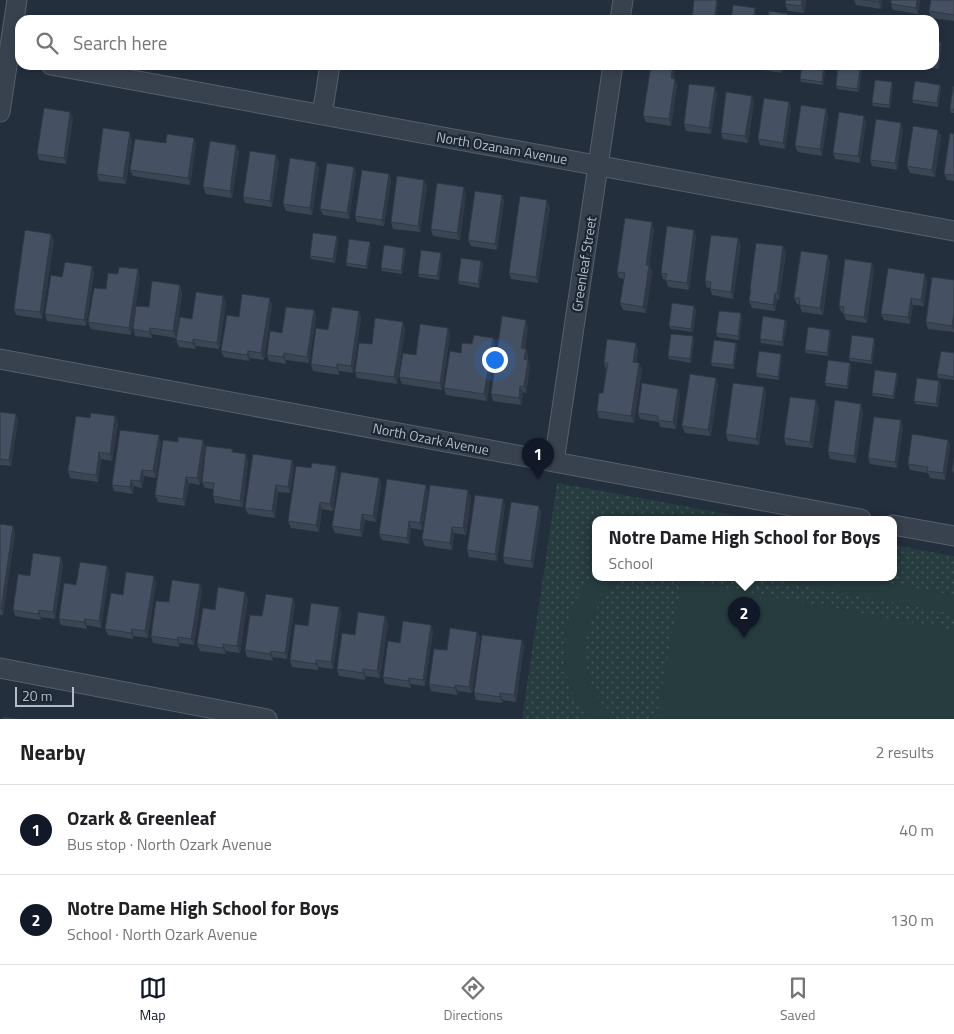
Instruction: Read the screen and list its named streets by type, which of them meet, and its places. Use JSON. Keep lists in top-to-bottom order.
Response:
{
  "streets": {
    "street": ["North Ozanam Avenue", "Greenleaf Street", "North Ozark Avenue"]
  },
  "crossings": [
    ["North Ozanam Avenue", "Greenleaf Street"],
    ["Greenleaf Street", "North Ozark Avenue"]
  ],
  "scale_bar": "20 m",
  "page": {
    "search": "Search here",
    "pins": ["1", "2"],
    "popup": ["Notre Dame High School for Boys", "School"],
    "scale": "20 m",
    "heading": ["Nearby", "2 results"],
    "list": [
      {
        "mark": "1",
        "name": "Ozark & Greenleaf",
        "note": "Bus stop · North Ozark Avenue",
        "value": "40 m"
      },
      {
        "mark": "2",
        "name": "Notre Dame High School for Boys",
        "note": "School · North Ozark Avenue",
        "value": "130 m"
      }
    ],
    "nav": ["Map", "Directions", "Saved"]
  }
}
